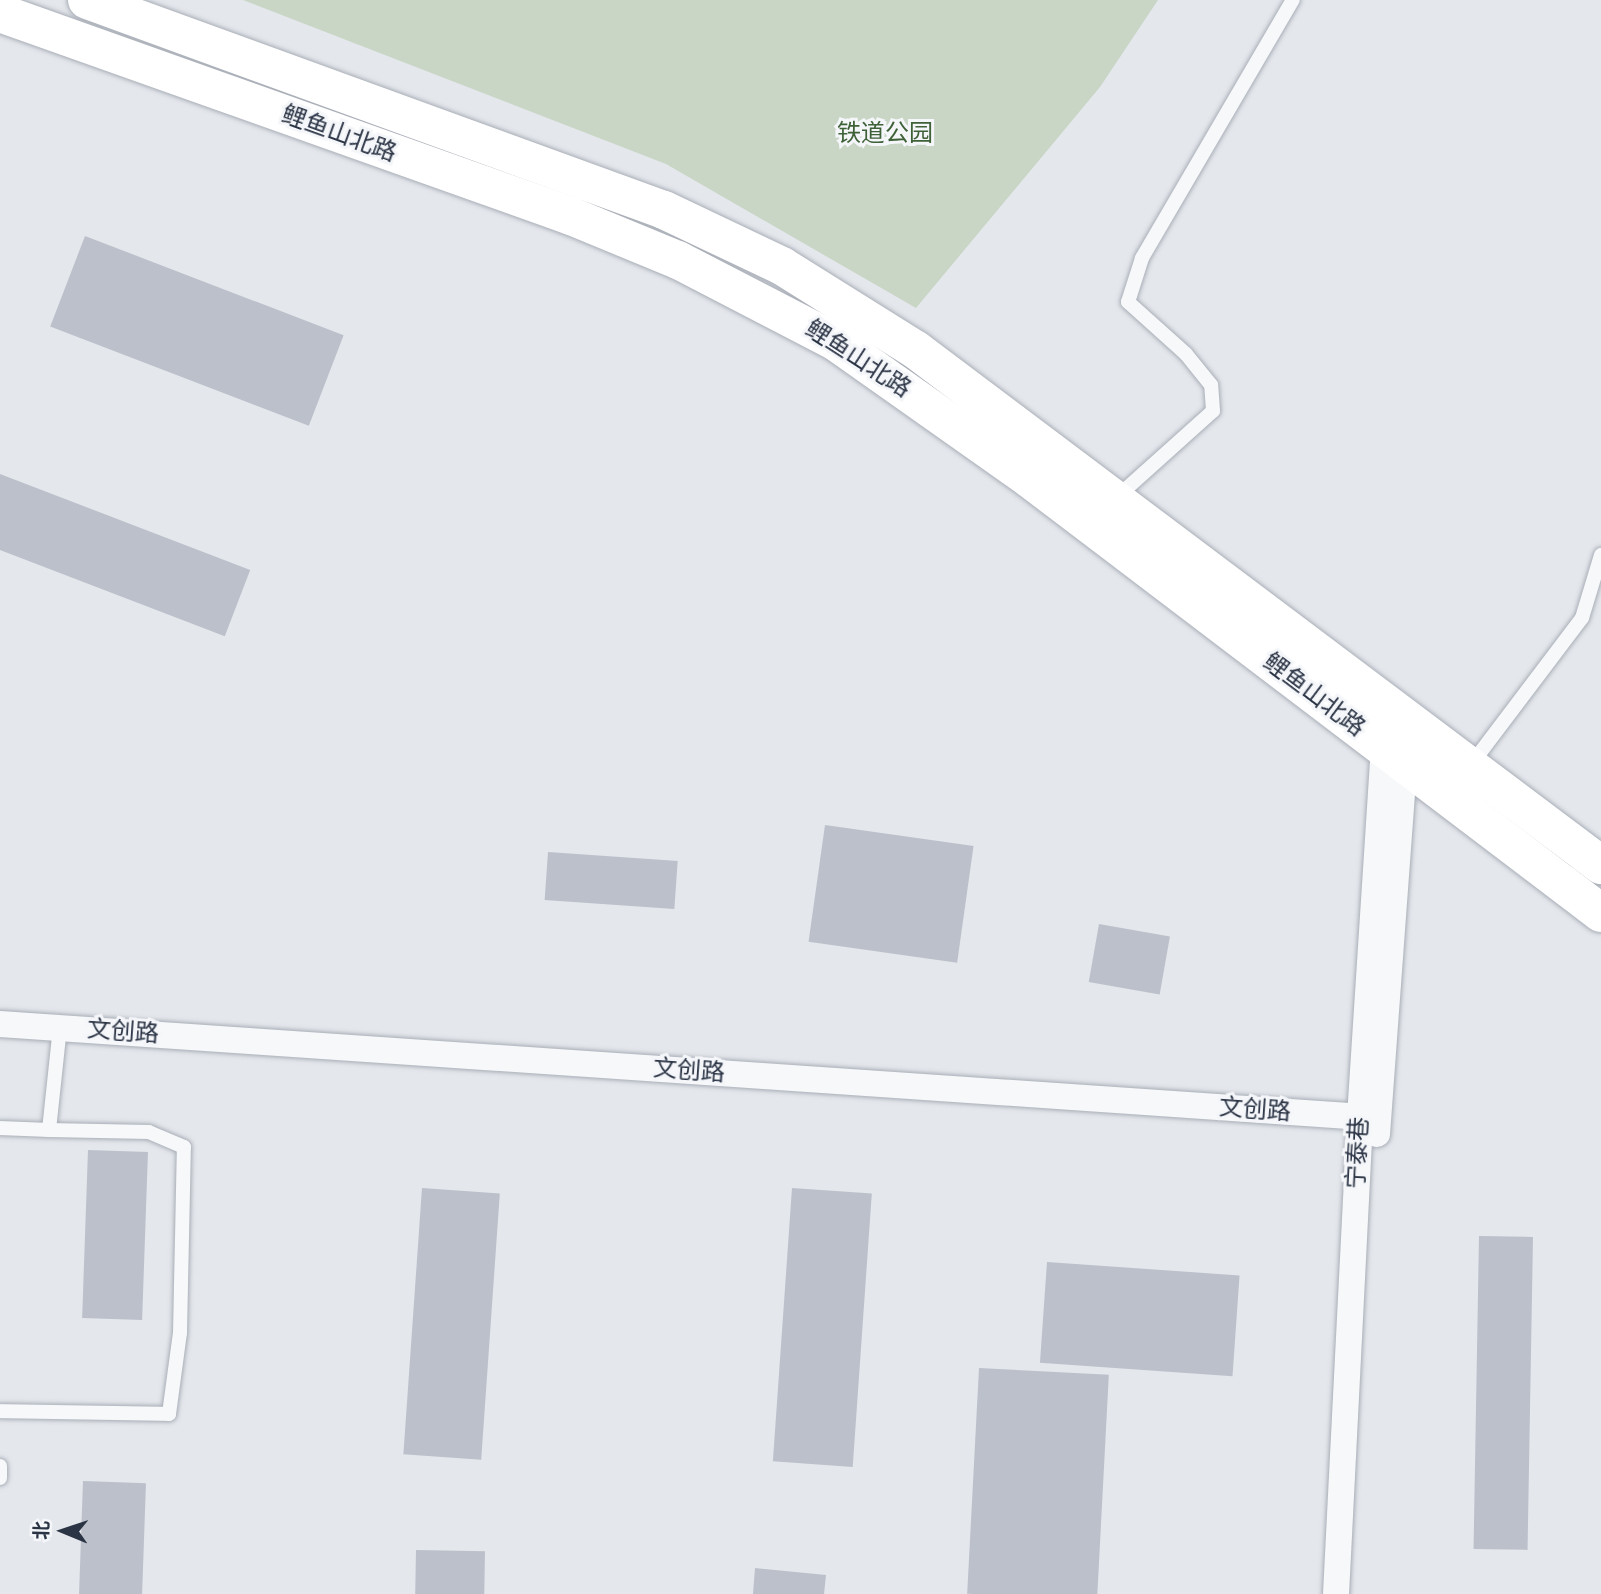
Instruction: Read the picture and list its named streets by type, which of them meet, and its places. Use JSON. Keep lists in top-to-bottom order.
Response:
{
  "streets": {
    "main road": ["鲤鱼山北路"],
    "street": ["文创路", "宁泰巷"]
  },
  "crossings": [
    ["鲤鱼山北路", "宁泰巷"],
    ["文创路", "宁泰巷"]
  ],
  "parks": ["铁道公园"],
  "north": "left"
}
